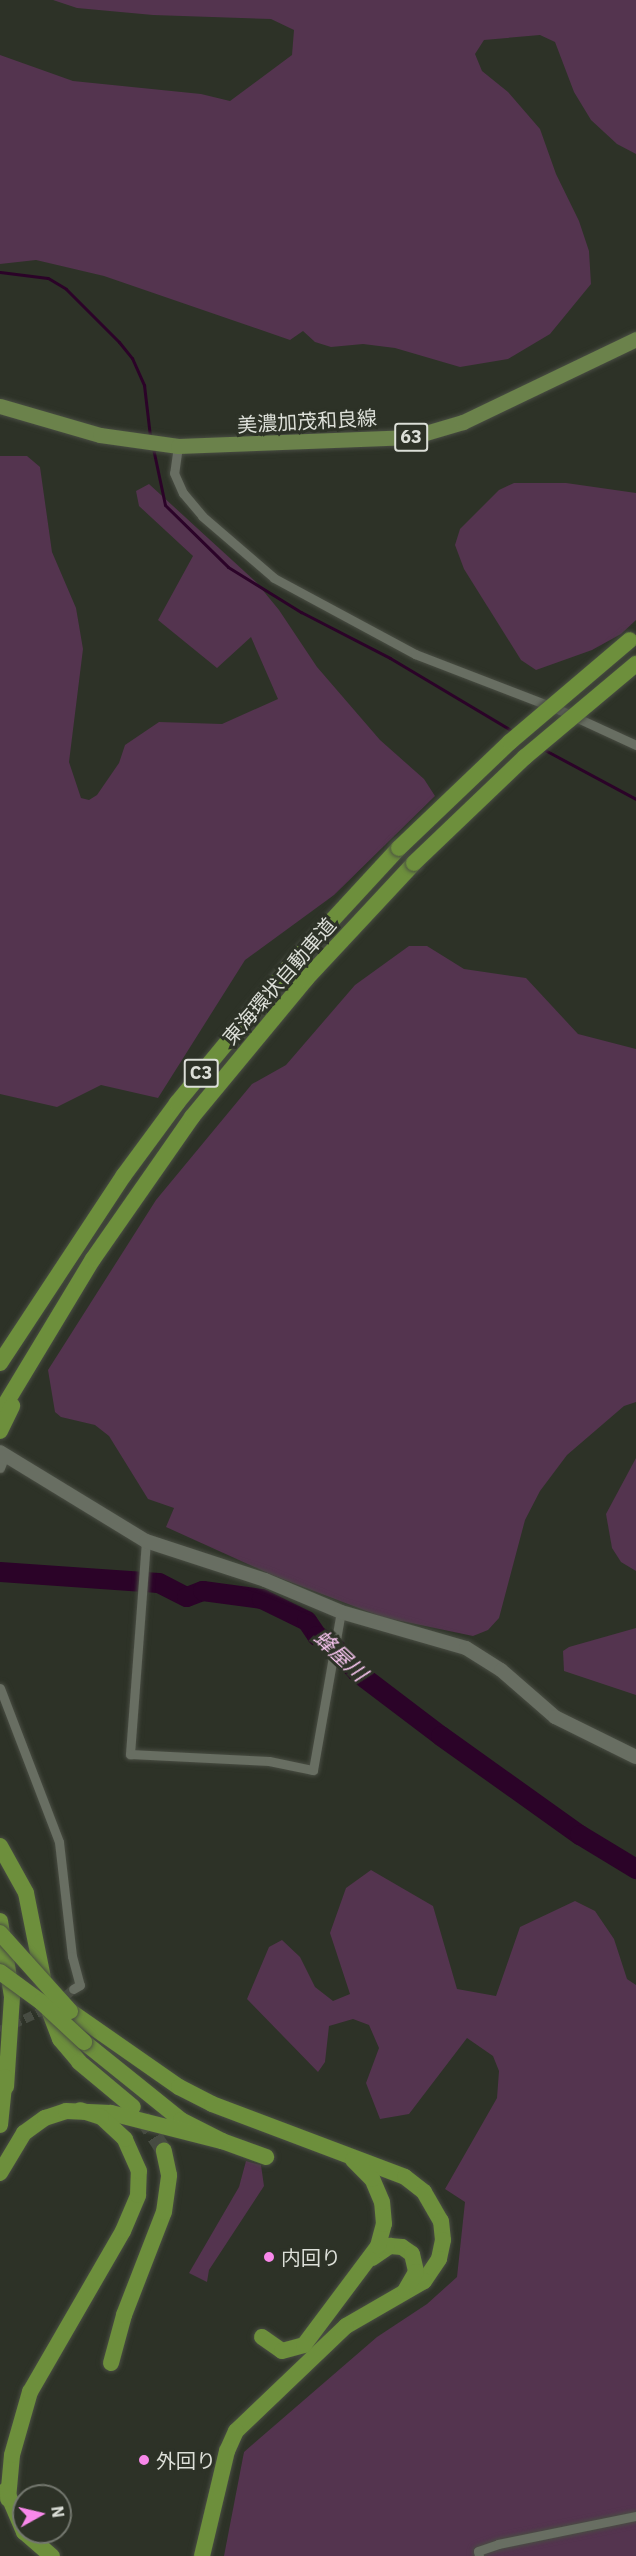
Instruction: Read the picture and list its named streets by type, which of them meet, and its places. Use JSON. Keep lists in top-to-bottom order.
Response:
{
  "streets": {
    "highway": ["東海環状自動車道", "C3"],
    "main road": ["美濃加茂和良線", "63"]
  },
  "water": ["蜂屋川"],
  "places": ["内回り", "外回り"],
  "north": "right"
}
